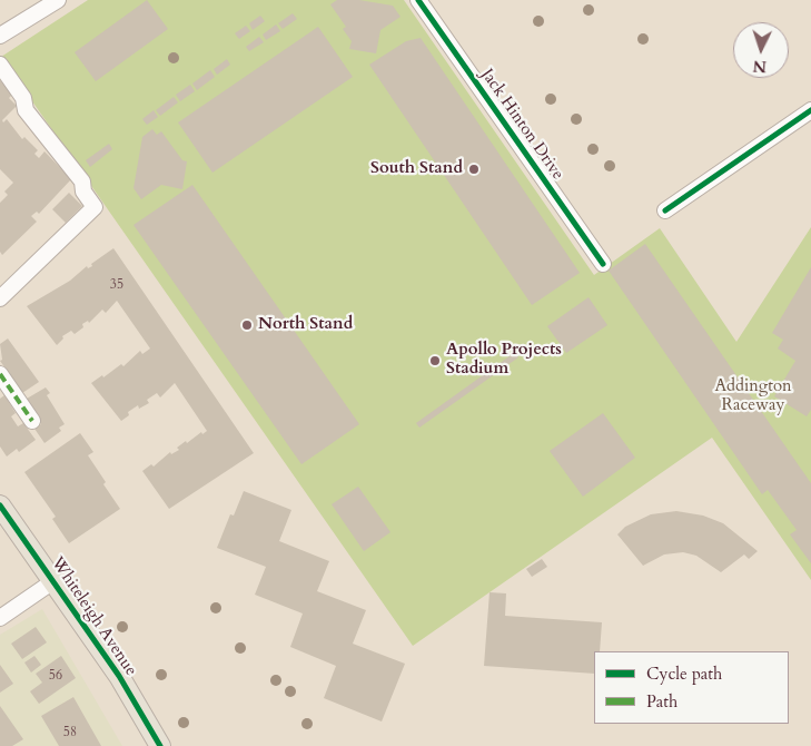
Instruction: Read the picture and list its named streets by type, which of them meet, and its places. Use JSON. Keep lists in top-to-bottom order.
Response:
{
  "streets": {
    "main road": ["Whiteleigh Avenue"],
    "street": ["Jack Hinton Drive"]
  },
  "parks": ["Addington Raceway"],
  "places": ["South Stand", "North Stand", "Apollo Projects Stadium"],
  "house_numbers": ["35", "56", "58"],
  "legend": ["Cycle path", "Path"],
  "north": "bottom"
}
